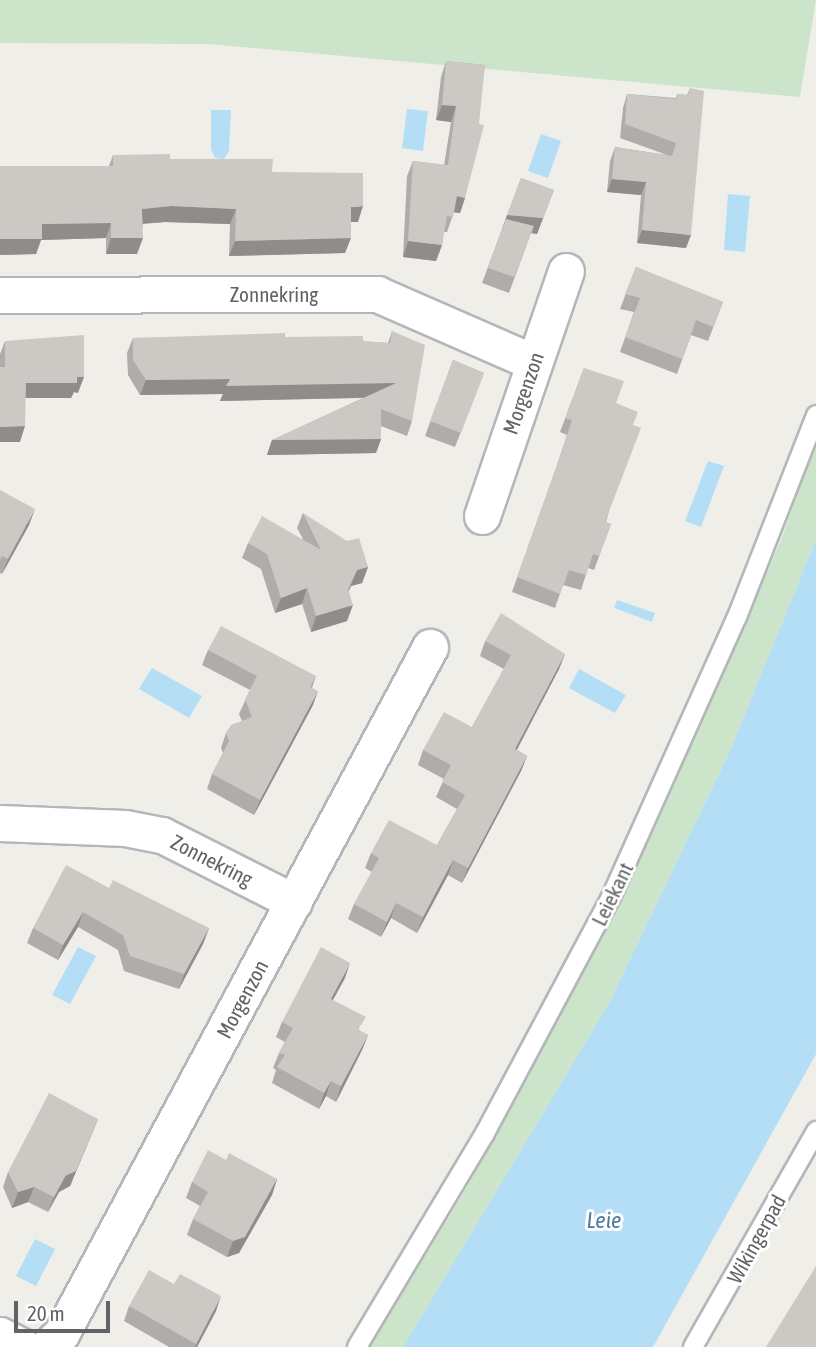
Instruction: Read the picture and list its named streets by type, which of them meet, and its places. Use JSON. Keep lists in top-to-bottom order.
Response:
{
  "streets": {
    "street": ["Zonnekring", "Morgenzon"],
    "lane": ["Leiekant", "Wikingerpad"]
  },
  "crossings": [
    ["Zonnekring", "Morgenzon"]
  ],
  "water": ["Leie"],
  "scale_bar": "20 m"
}
